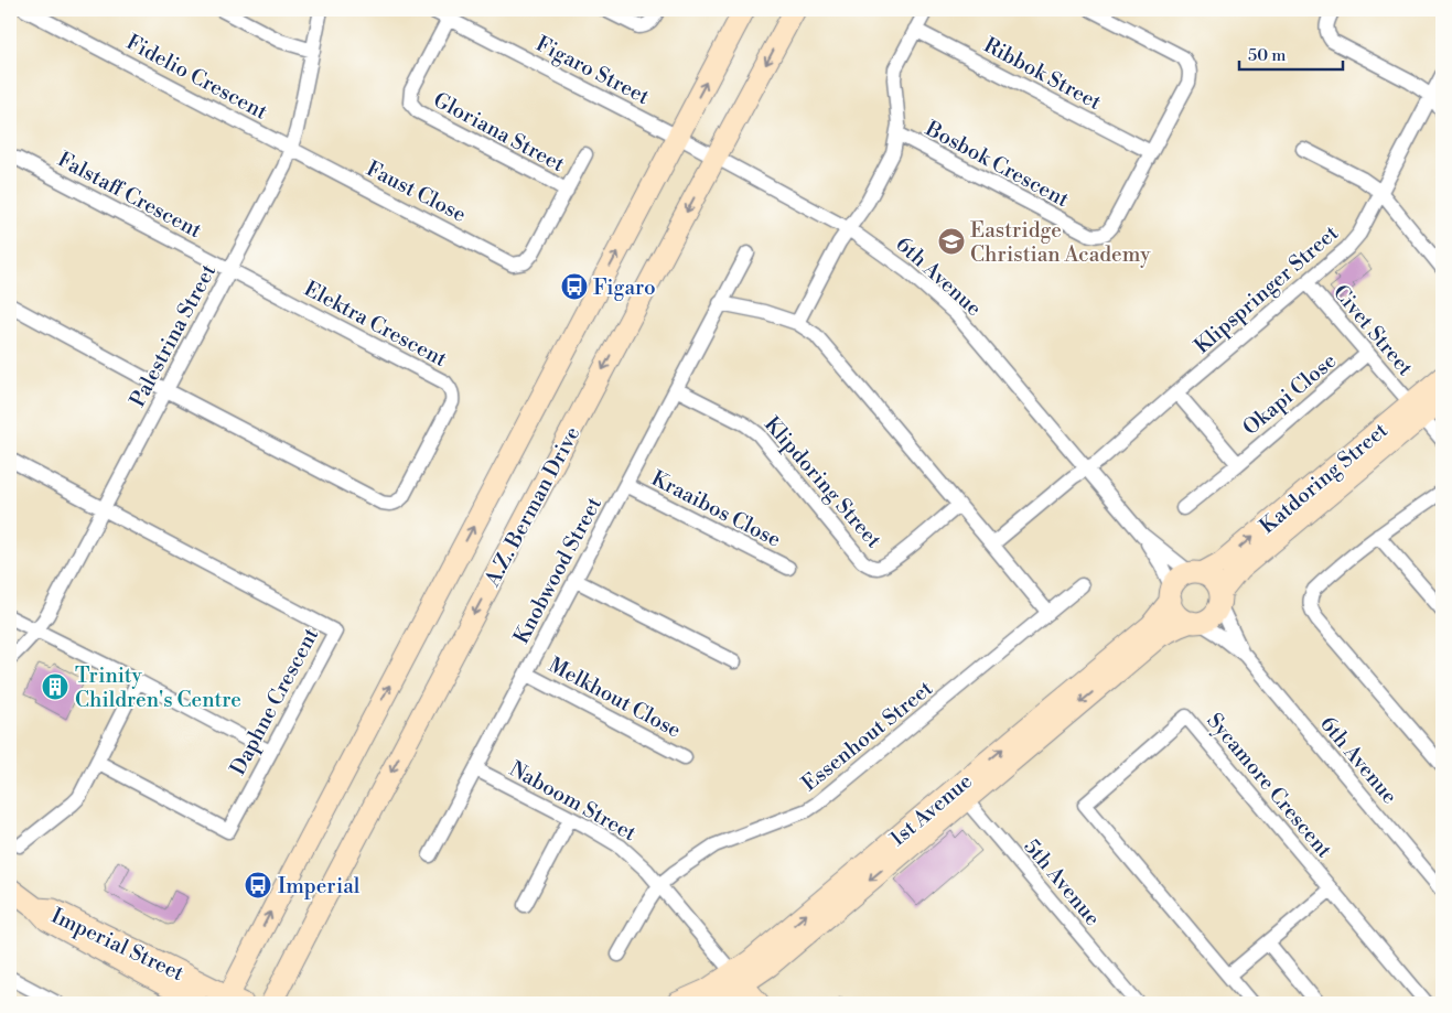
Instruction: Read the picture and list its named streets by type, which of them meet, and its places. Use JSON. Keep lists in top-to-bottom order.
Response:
{
  "streets": {
    "main road": [
      "Katdoring Street",
      "A.Z. Berman Drive",
      "1st Avenue",
      "Imperial Street"
    ],
    "street": [
      "Figaro Street",
      "Ribbok Street",
      "Fidelio Crescent",
      "Gloriana Street",
      "Bosbok Crescent",
      "Faust Close",
      "Falstaff Crescent",
      "6th Avenue",
      "Klipspringer Street",
      "Elektra Crescent",
      "Civet Street",
      "Palestrina Street",
      "Okapi Close",
      "Klipdoring Street",
      "Kraaibos Close",
      "Knobwood Street",
      "Melkhout Close",
      "Daphne Crescent",
      "Essenhout Street",
      "Sycamore Crescent",
      "Naboom Street",
      "5th Avenue"
    ]
  },
  "crossings": [
    ["Figaro Street", "Gloriana Street"],
    ["Figaro Street", "6th Avenue"],
    ["Figaro Street", "A.Z. Berman Drive"],
    ["Ribbok Street", "Bosbok Crescent"],
    ["Fidelio Crescent", "Faust Close"],
    ["Fidelio Crescent", "Palestrina Street"],
    ["Gloriana Street", "Faust Close"],
    ["Faust Close", "Palestrina Street"],
    ["Falstaff Crescent", "Elektra Crescent"],
    ["Falstaff Crescent", "Palestrina Street"],
    ["6th Avenue", "Klipspringer Street"],
    ["6th Avenue", "Katdoring Street"],
    ["6th Avenue", "A.Z. Berman Drive"],
    ["6th Avenue", "1st Avenue"],
    ["Klipspringer Street", "Civet Street"],
    ["Elektra Crescent", "Palestrina Street"],
    ["Civet Street", "Okapi Close"],
    ["Civet Street", "Katdoring Street"],
    ["Palestrina Street", "Daphne Crescent"],
    ["Katdoring Street", "1st Avenue"],
    ["Klipdoring Street", "Knobwood Street"],
    ["A.Z. Berman Drive", "Imperial Street"],
    ["Kraaibos Close", "Knobwood Street"],
    ["Knobwood Street", "Melkhout Close"],
    ["Knobwood Street", "Naboom Street"],
    ["Essenhout Street", "Naboom Street"],
    ["Naboom Street", "1st Avenue"],
    ["1st Avenue", "5th Avenue"]
  ],
  "places": {
    "school or university": ["Eastridge Christian Academy"],
    "bus stop": ["Figaro", "Imperial"],
    "building": ["Trinity Children's Centre"]
  },
  "scale_bar": "50 m"
}
